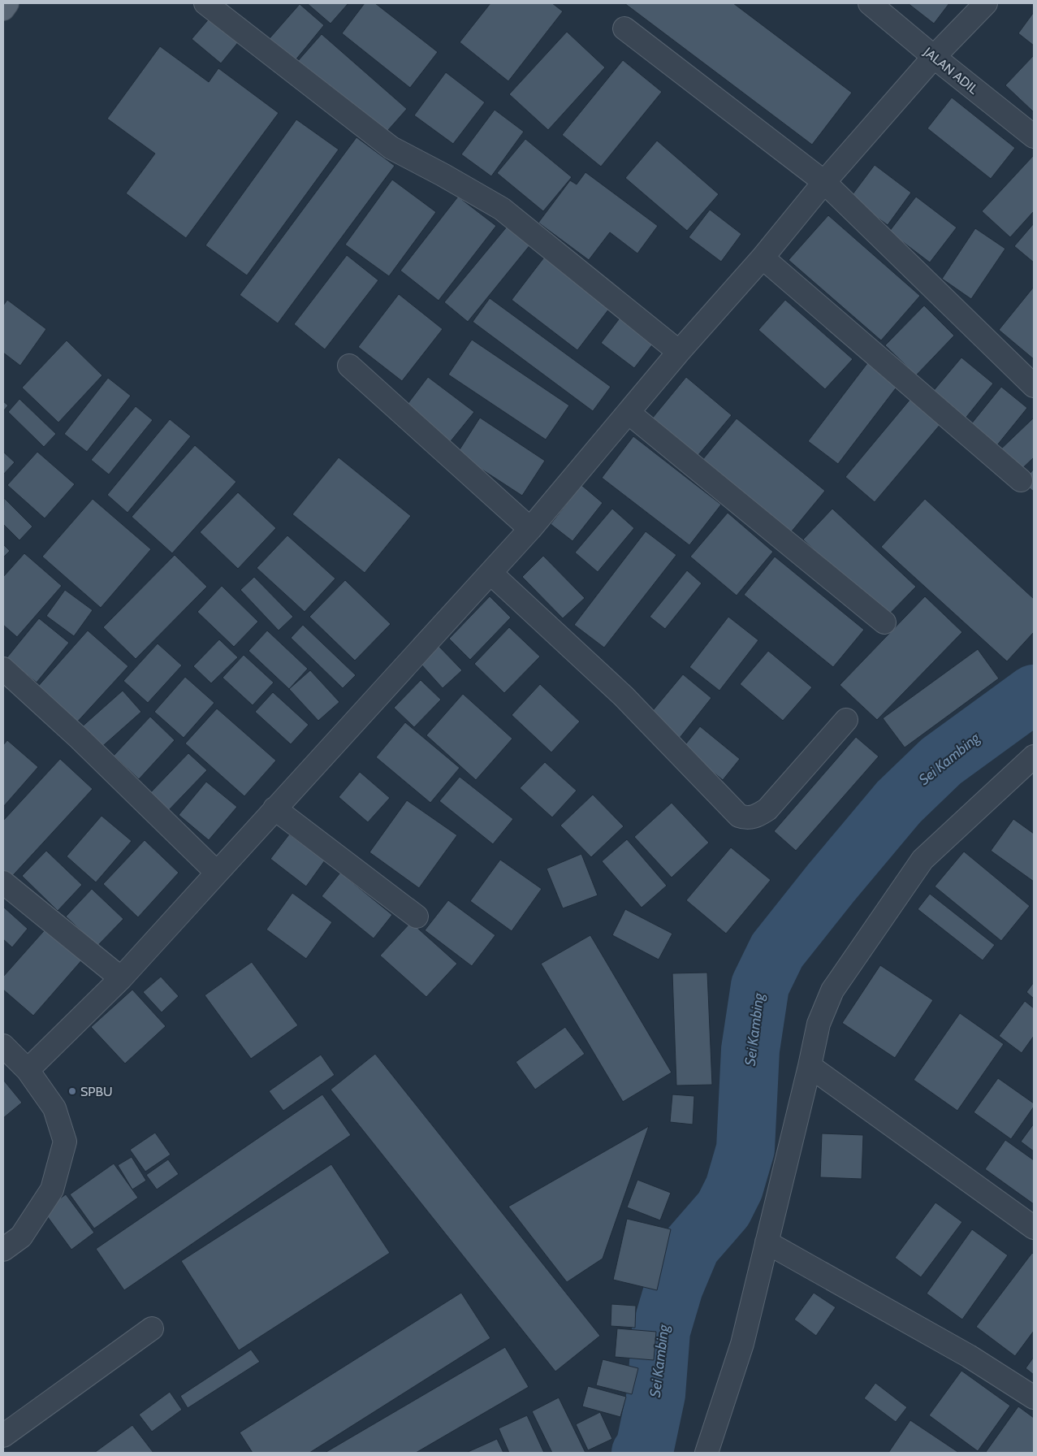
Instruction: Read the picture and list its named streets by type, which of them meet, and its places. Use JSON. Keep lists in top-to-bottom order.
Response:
{
  "streets": {
    "street": ["JALAN ADIL"]
  },
  "water": ["Sei Kambing"],
  "places": ["SPBU"]
}
